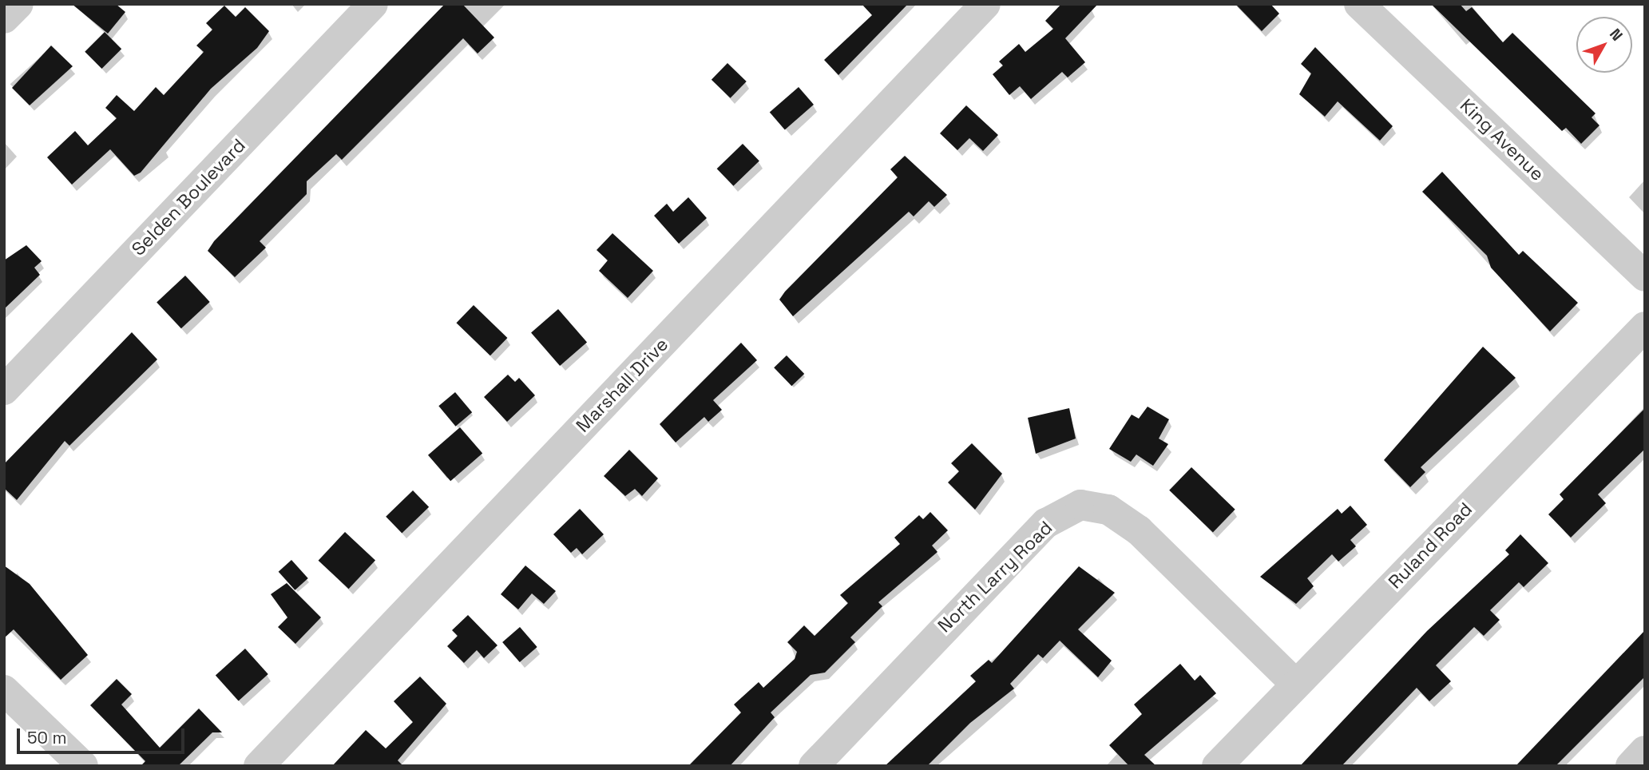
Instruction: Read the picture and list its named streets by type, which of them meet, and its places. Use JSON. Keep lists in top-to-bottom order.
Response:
{
  "streets": {
    "street": [
      "King Avenue",
      "Selden Boulevard",
      "Marshall Drive",
      "Ruland Road",
      "North Larry Road"
    ]
  },
  "crossings": [
    ["Ruland Road", "North Larry Road"]
  ],
  "scale_bar": "50 m",
  "north": "top right"
}
